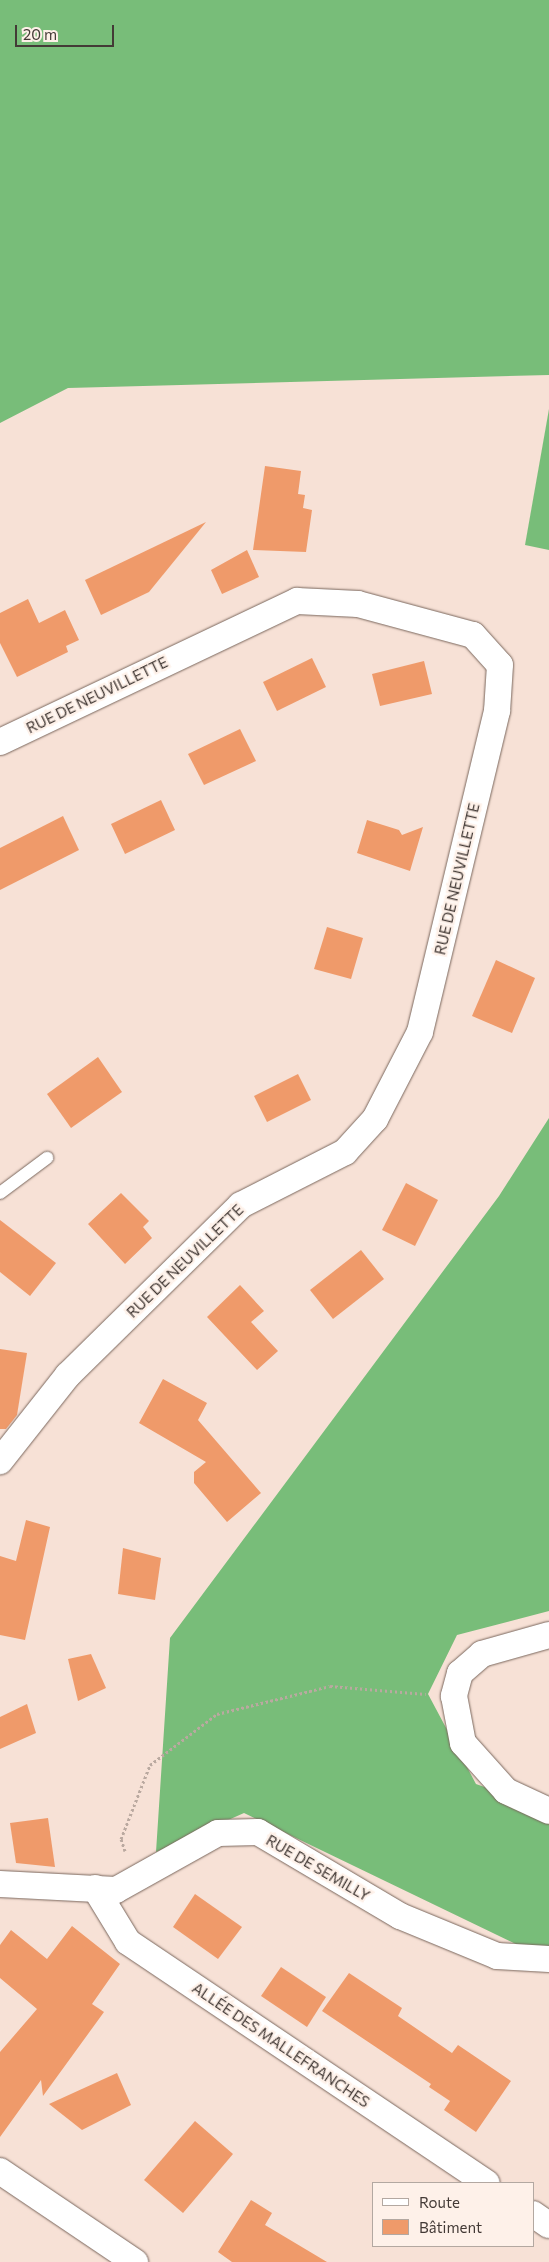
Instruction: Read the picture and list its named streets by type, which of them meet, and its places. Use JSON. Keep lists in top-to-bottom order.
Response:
{
  "streets": {
    "street": ["RUE DE NEUVILLETTE", "RUE DE SEMILLY", "ALLÉE DES MALLEFRANCHES"]
  },
  "crossings": [
    ["RUE DE SEMILLY", "ALLÉE DES MALLEFRANCHES"]
  ],
  "legend": ["Route", "Bâtiment"],
  "scale_bar": "20 m"
}
